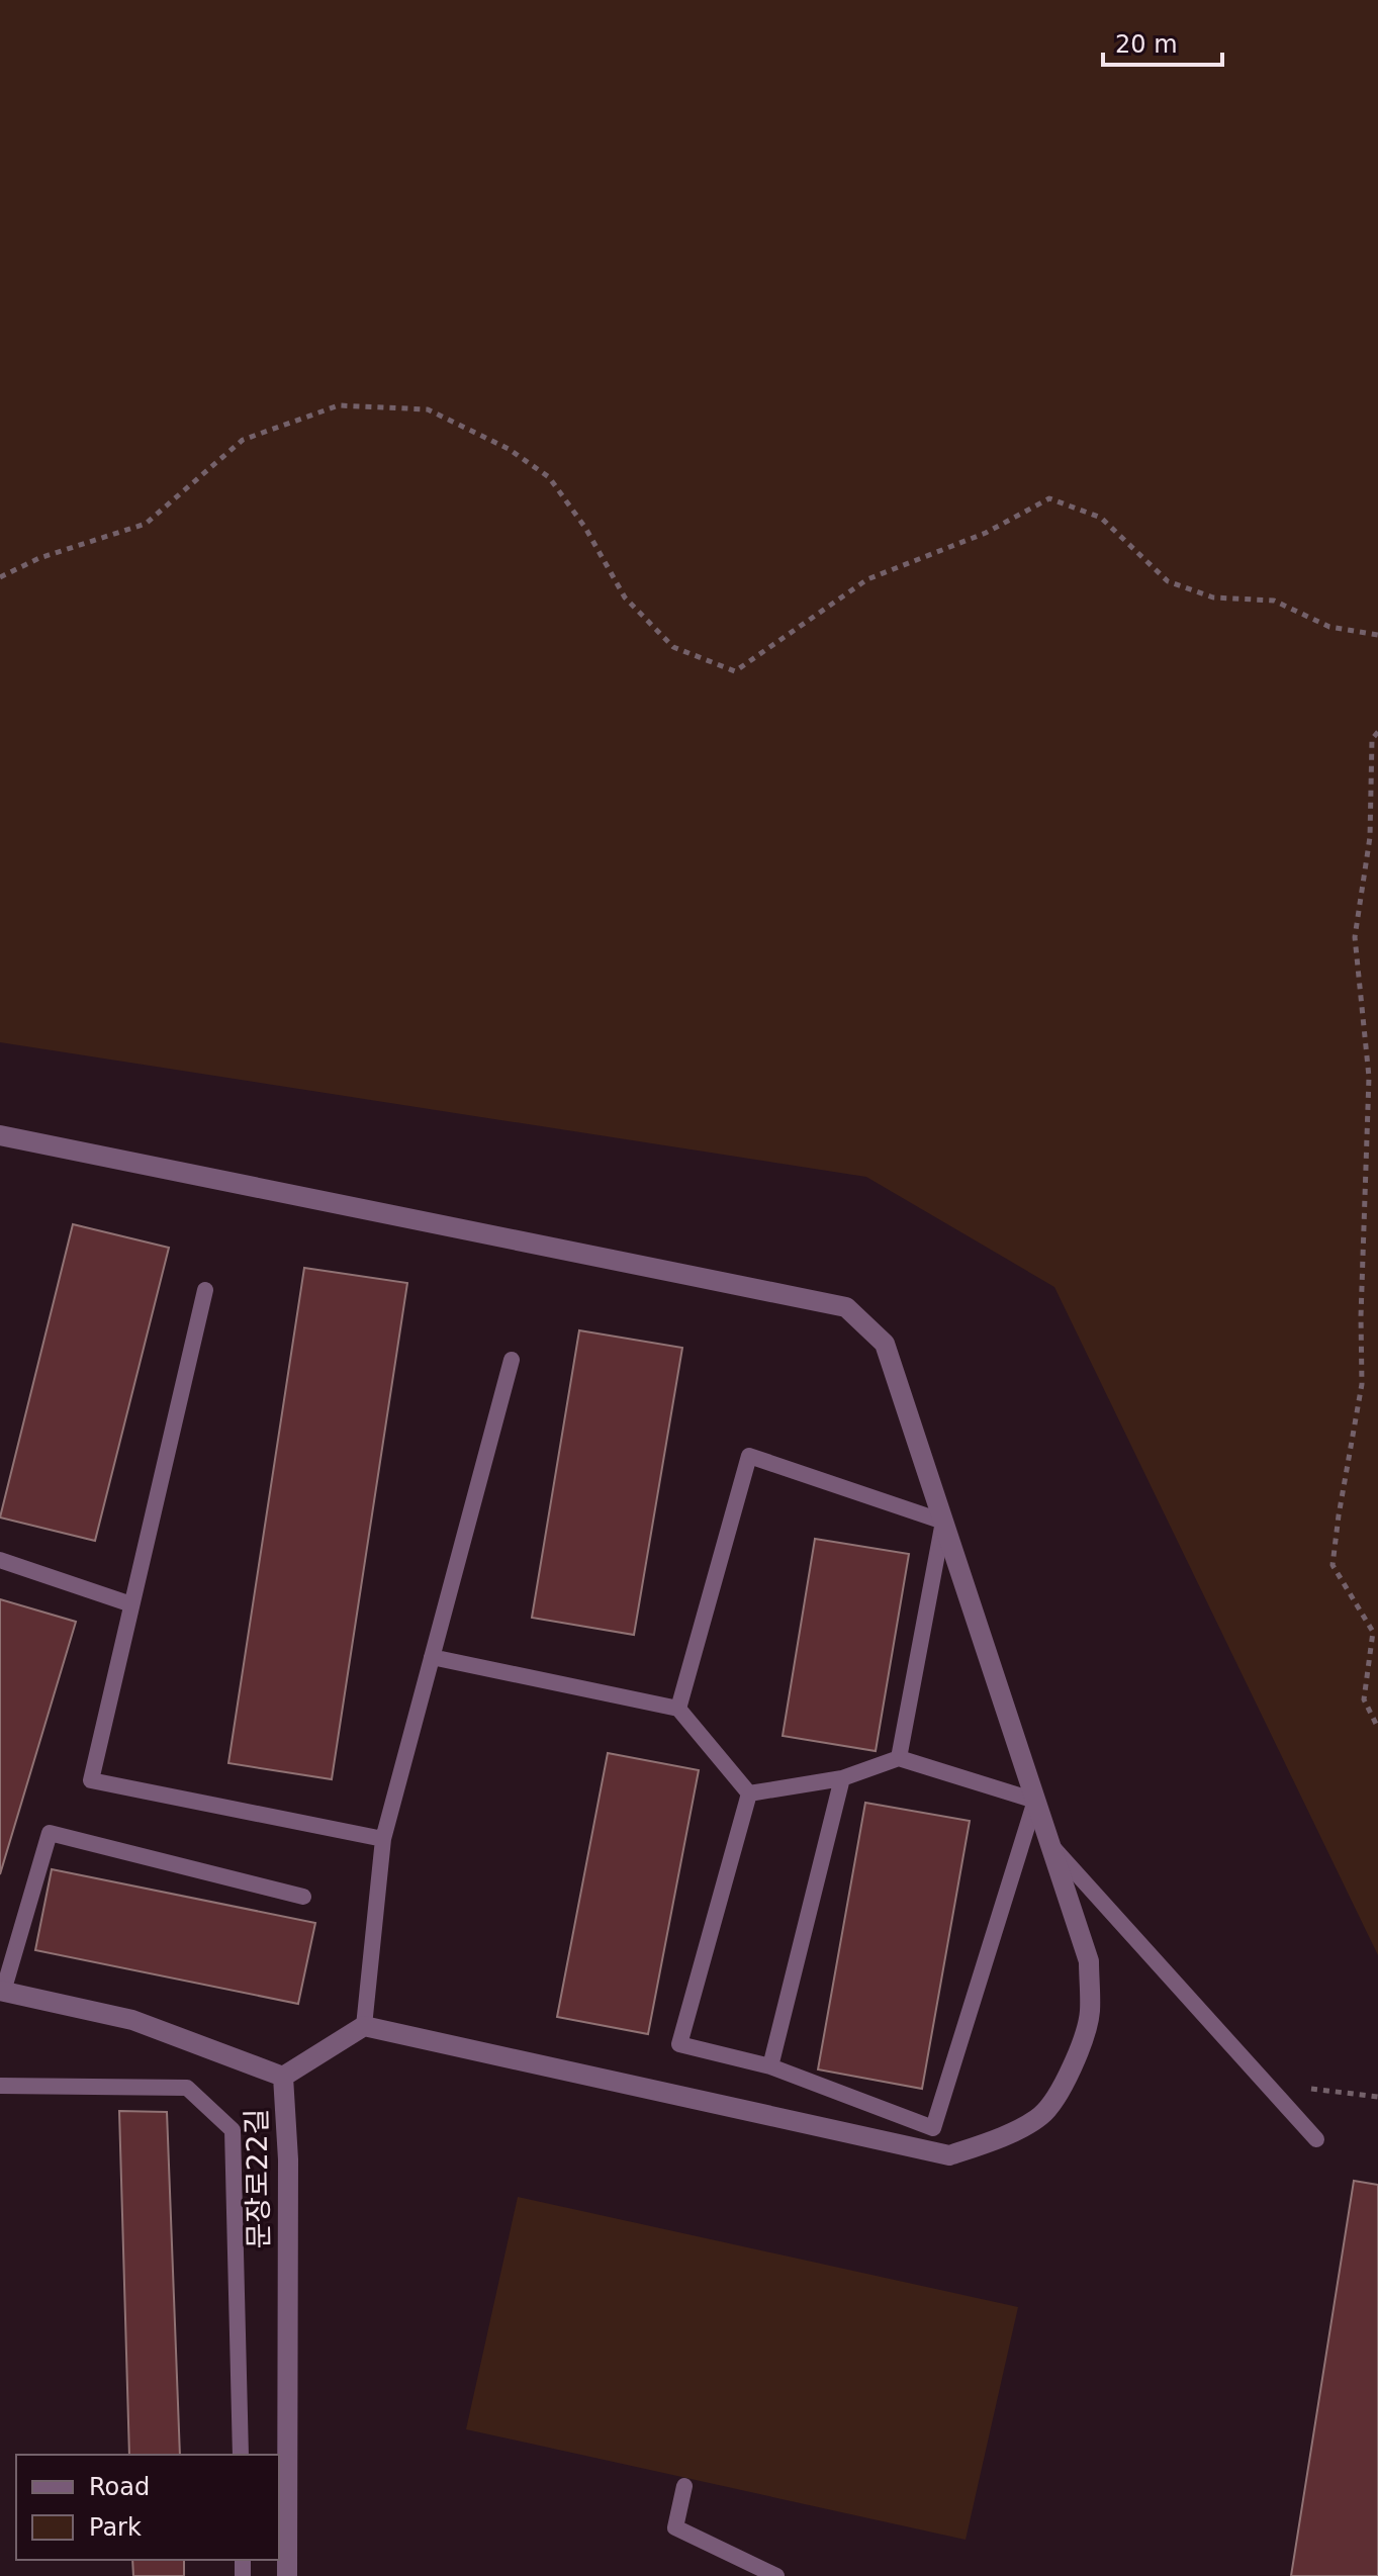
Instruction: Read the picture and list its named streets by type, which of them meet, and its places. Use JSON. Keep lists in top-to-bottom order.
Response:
{
  "streets": {
    "street": ["문장로22길"]
  },
  "legend": ["Road", "Park"],
  "scale_bar": "20 m"
}
